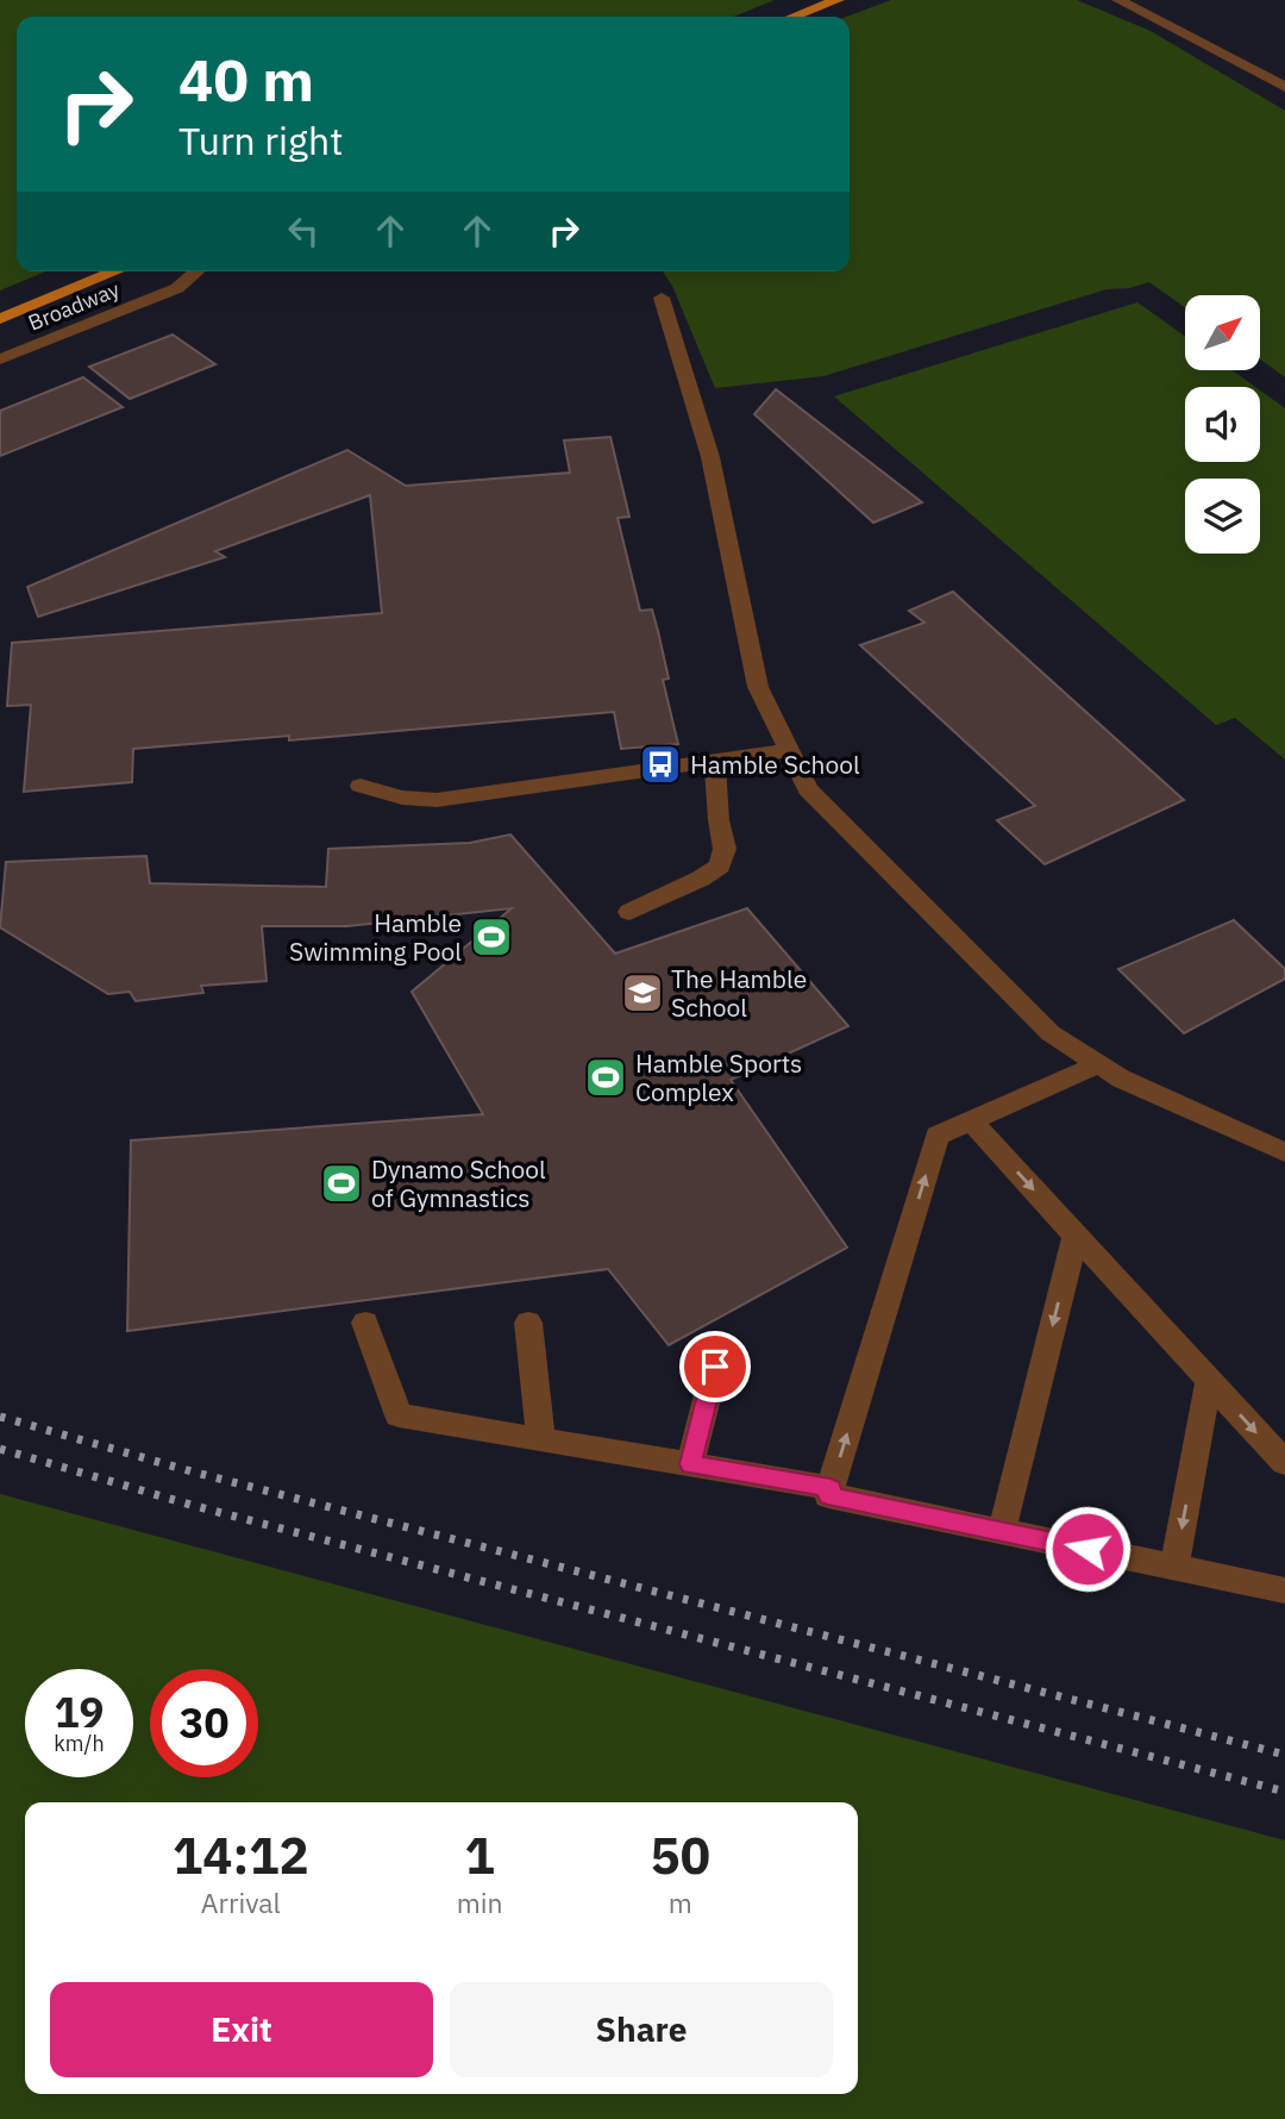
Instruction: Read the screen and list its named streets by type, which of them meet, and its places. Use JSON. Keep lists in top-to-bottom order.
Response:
{
  "streets": {
    "street": ["Broadway"]
  },
  "places": {
    "bus stop": ["Hamble School"],
    "sports": ["Hamble Swimming Pool", "Hamble Sports Complex", "Dynamo School of Gymnastics"],
    "school or university": ["The Hamble School"]
  },
  "north": "top right",
  "page": {
    "turn": ["40 m", "Turn right"],
    "speed": "19 km/h",
    "limit": "30",
    "eta": [
      "14:12",
      "Arrival",
      "1",
      "min",
      "50",
      "m"
    ],
    "buttons": ["Exit", "Share"]
  }
}
